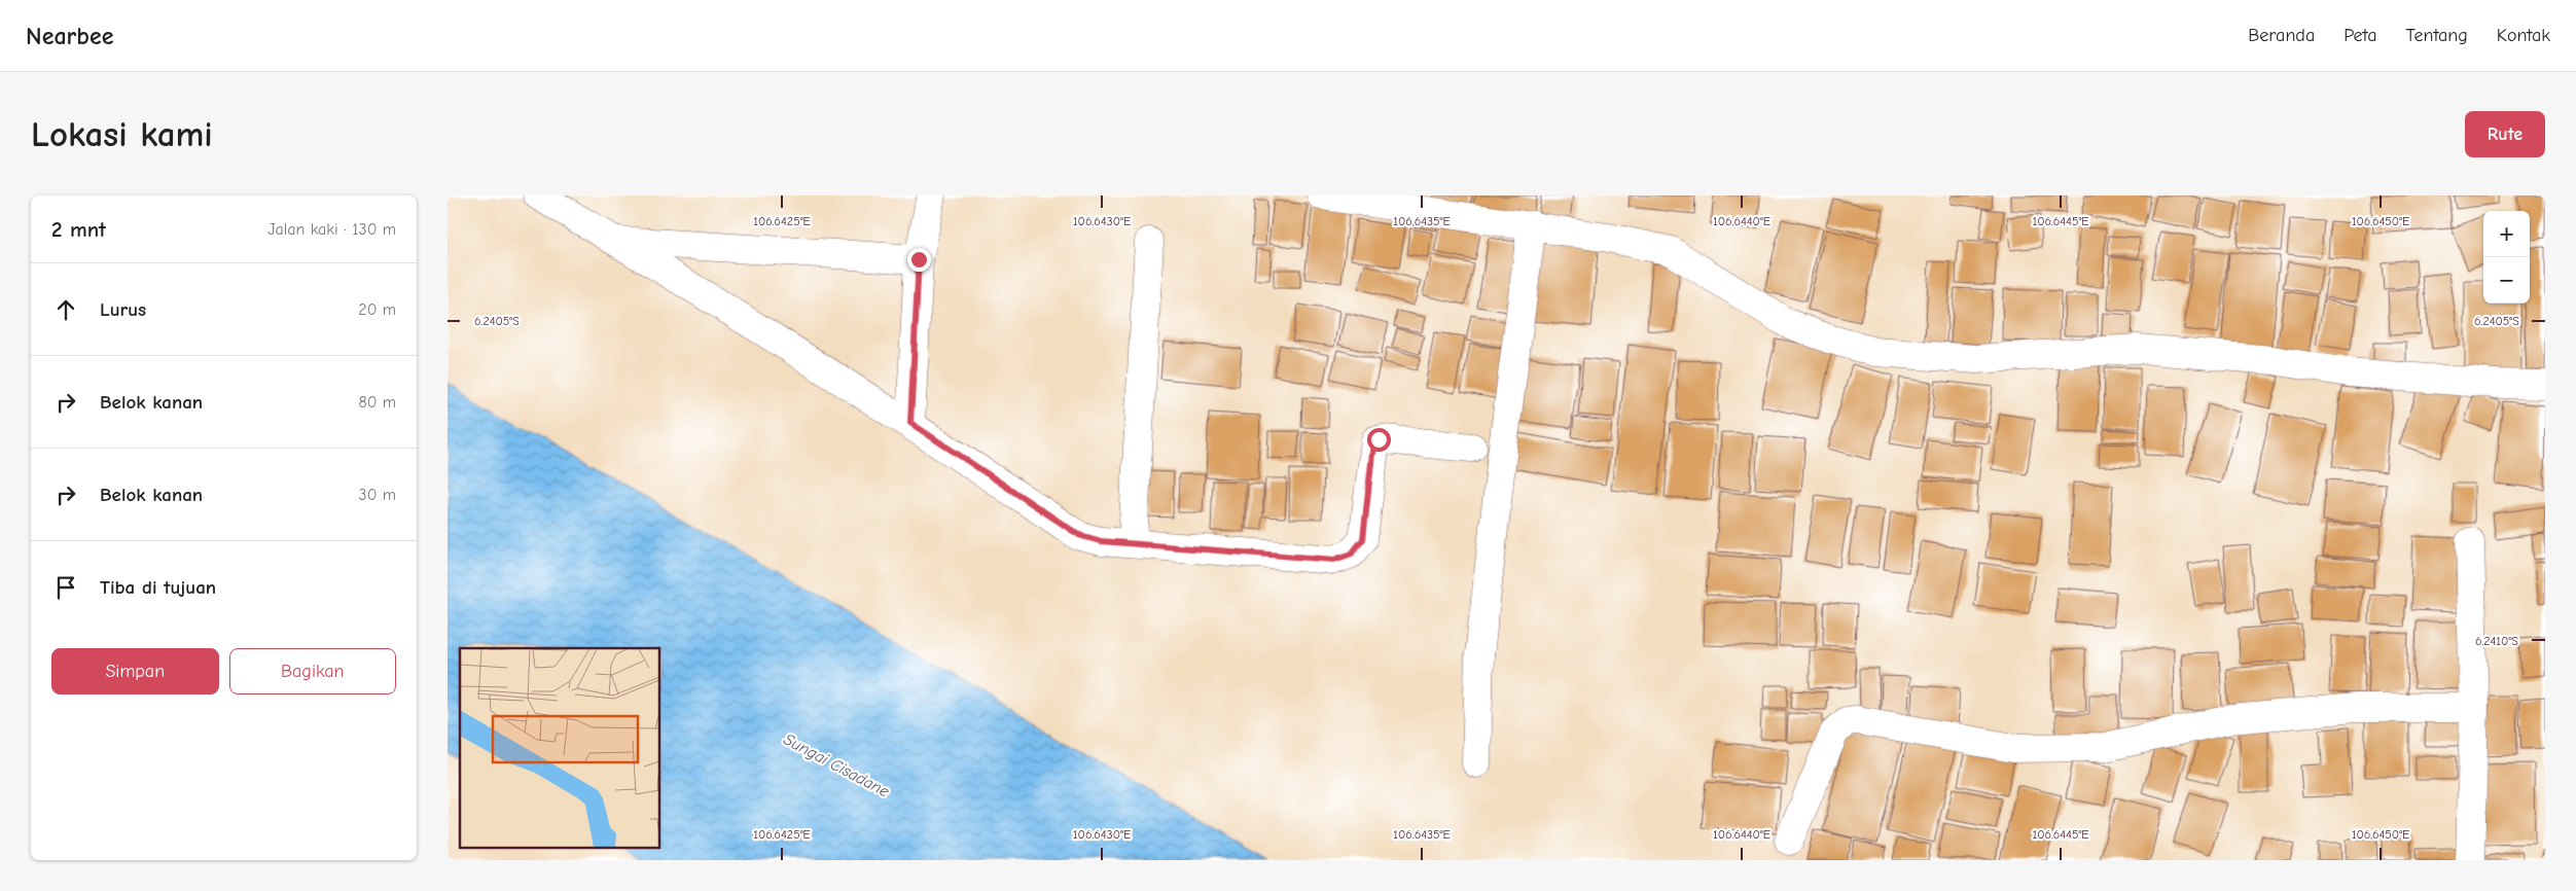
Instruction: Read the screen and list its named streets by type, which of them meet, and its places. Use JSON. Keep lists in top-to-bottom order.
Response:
{
  "water": ["Sungai Cisadane"],
  "page": {
    "header": "Nearbee",
    "nav": [
      "Beranda",
      "Peta",
      "Tentang",
      "Kontak"
    ],
    "buttons": [
      "Rute",
      ["Simpan", "Bagikan"]
    ],
    "title": "Lokasi kami",
    "heading": ["2 mnt", "Jalan kaki · 130 m"],
    "map_buttons": ["+", "−"],
    "list": [
      ["Lurus", "20 m"],
      ["Belok kanan", "80 m"],
      ["Belok kanan", "30 m"],
      "Tiba di tujuan"
    ]
  },
  "coordinates": [
    "106.6425°E",
    "106.6430°E",
    "106.6435°E",
    "106.6440°E",
    "106.6445°E",
    "106.6450°E",
    "6.2405°S",
    "6.2410°S"
  ]
}
